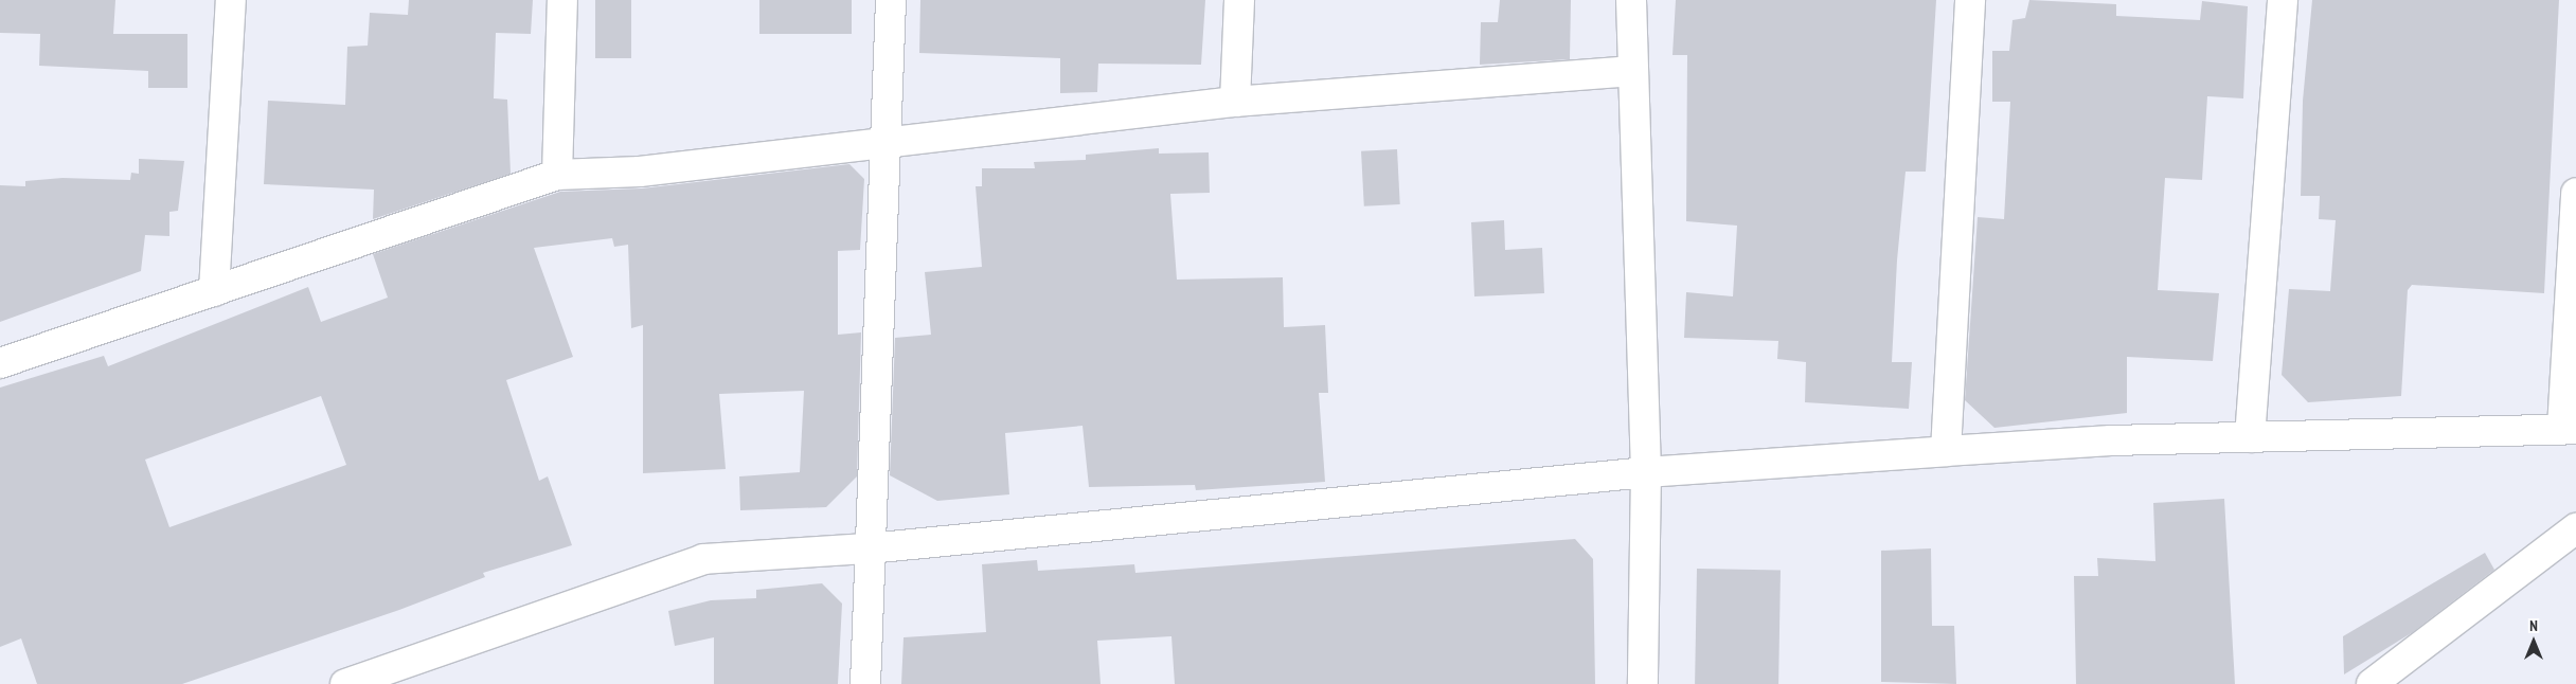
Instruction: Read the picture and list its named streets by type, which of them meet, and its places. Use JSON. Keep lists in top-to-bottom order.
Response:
{
  "north": "top"
}
